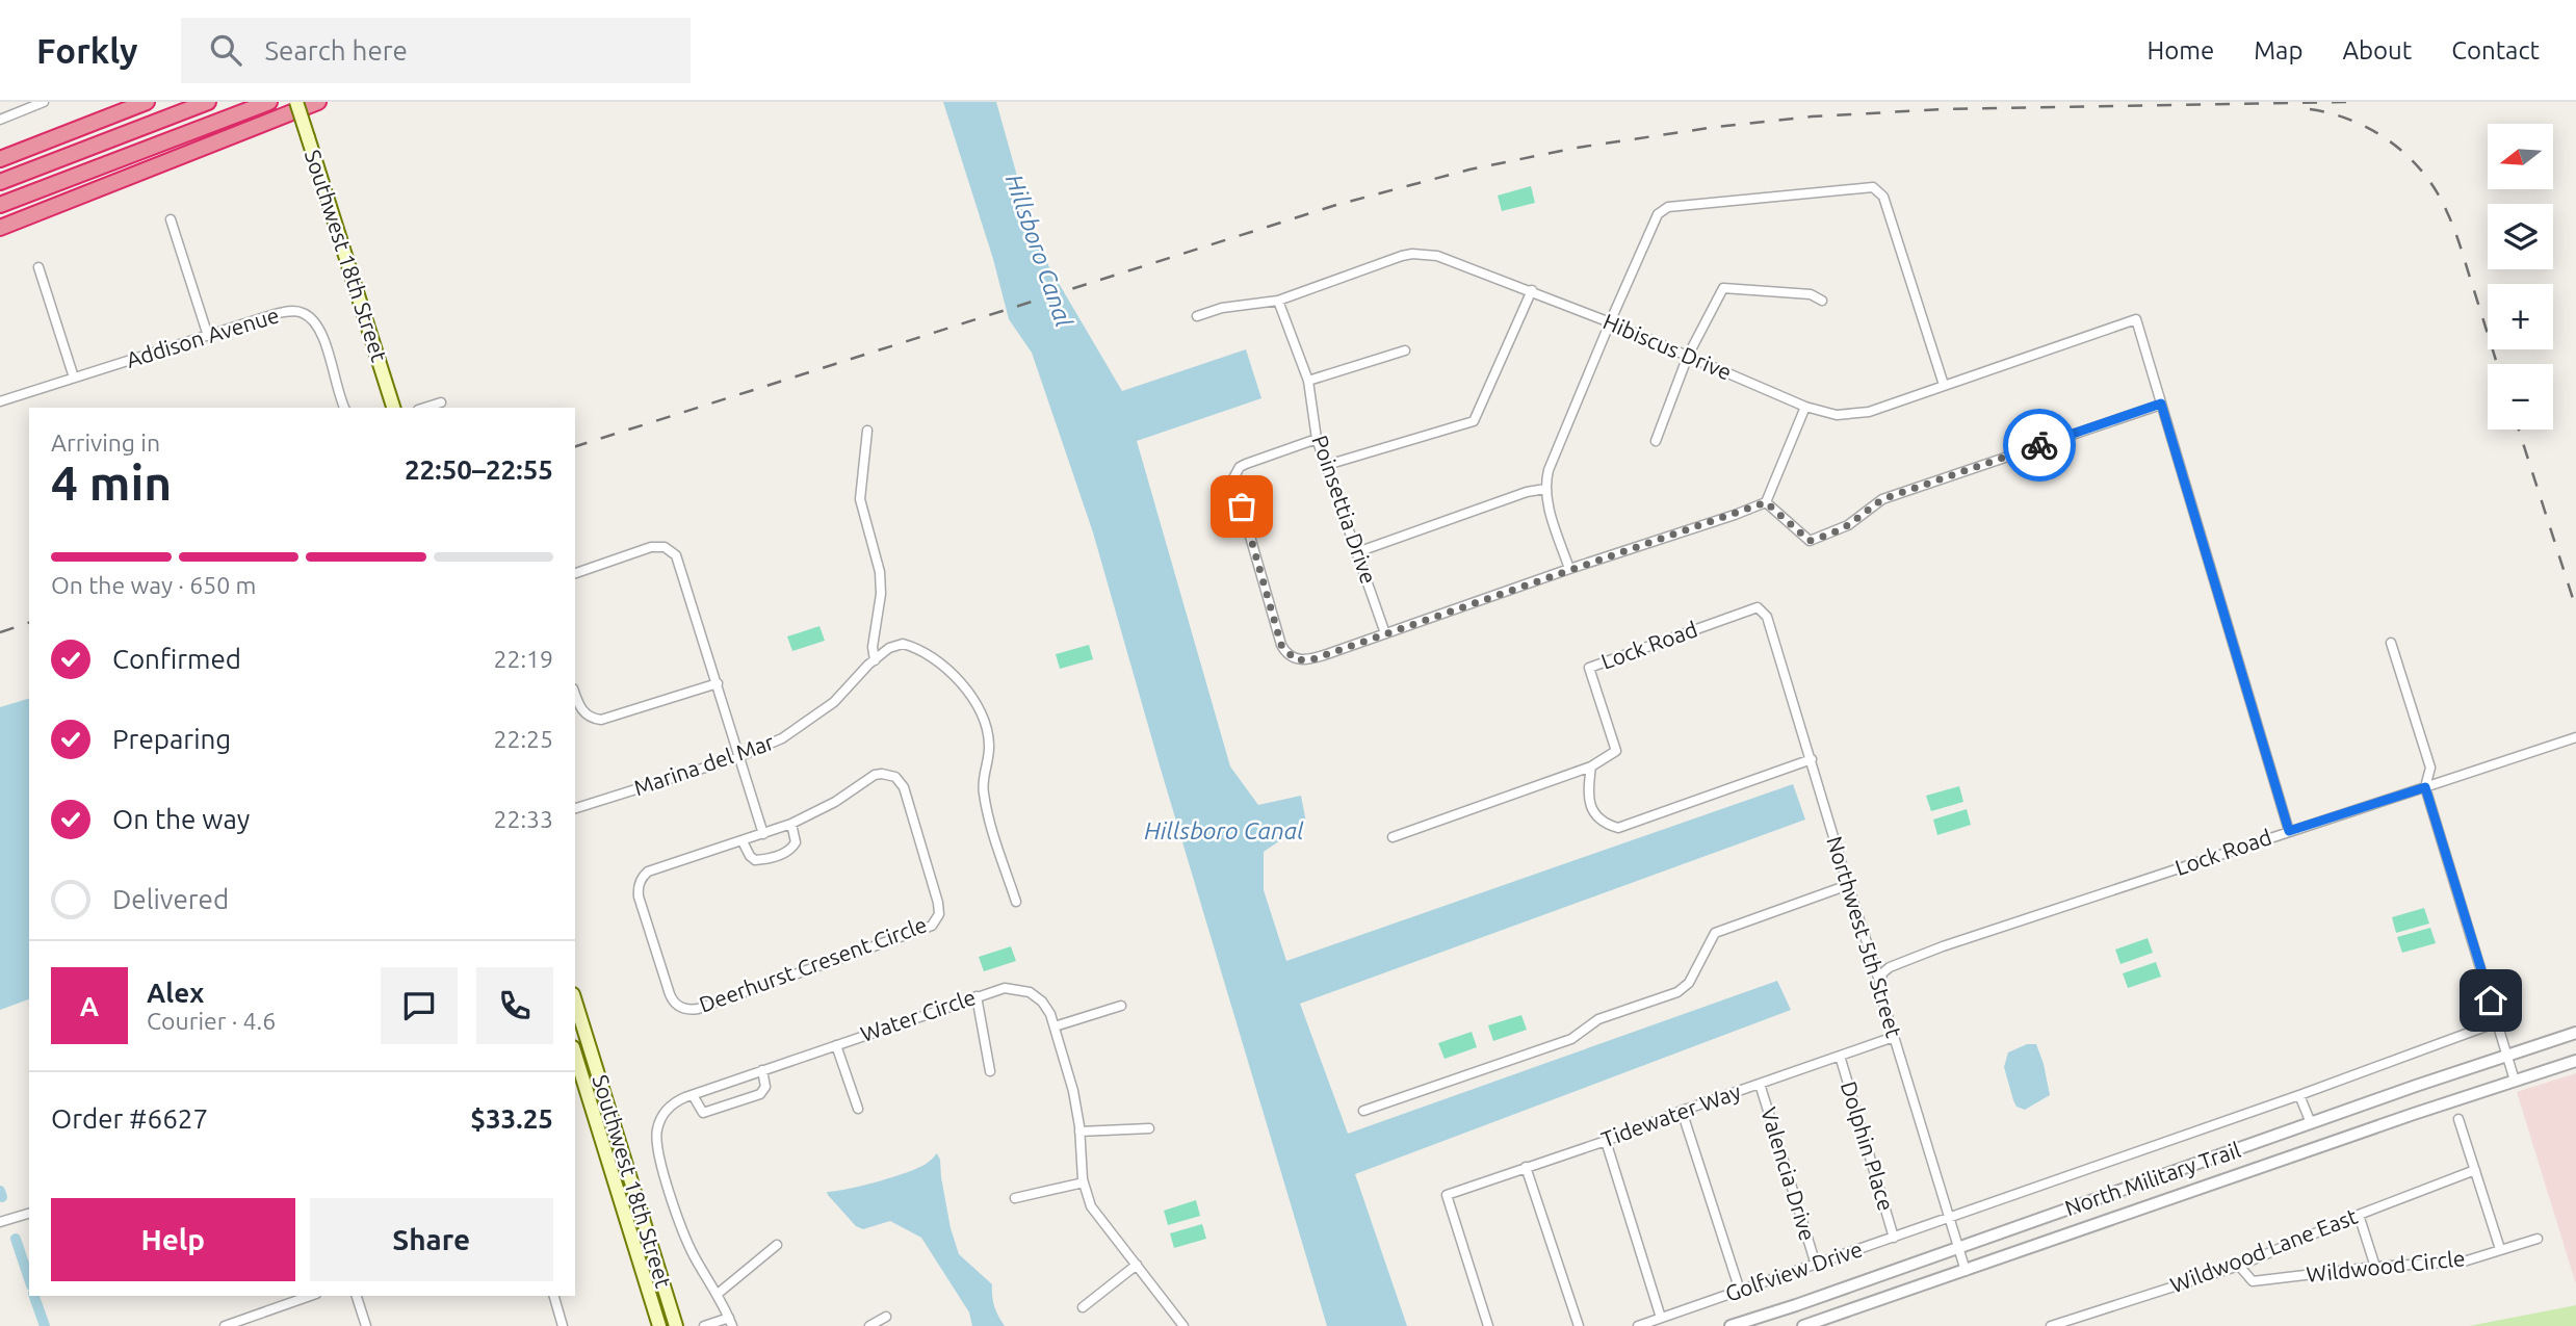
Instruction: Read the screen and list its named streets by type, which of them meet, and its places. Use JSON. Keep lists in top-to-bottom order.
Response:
{
  "streets": {
    "main road": ["Southwest 18th Street"],
    "street": [
      "Addison Avenue",
      "Hibiscus Drive",
      "Poinsettia Drive",
      "Lock Road",
      "Marina del Mar",
      "Northwest 5th Street",
      "Deerhurst Cresent Circle",
      "Water Circle",
      "Tidewater Way",
      "Dolphin Place",
      "Valencia Drive",
      "North Military Trail",
      "Wildwood Lane East",
      "Wildwood Circle",
      "Golfview Drive"
    ]
  },
  "crossings": [
    ["Hibiscus Drive", "Poinsettia Drive"],
    ["Lock Road", "Northwest 5th Street"],
    ["Northwest 5th Street", "Tidewater Way"],
    ["Northwest 5th Street", "North Military Trail"],
    ["Northwest 5th Street", "Golfview Drive"],
    ["Tidewater Way", "Dolphin Place"],
    ["Tidewater Way", "Valencia Drive"],
    ["Dolphin Place", "Golfview Drive"],
    ["Valencia Drive", "Golfview Drive"],
    ["North Military Trail", "Golfview Drive"],
    ["Wildwood Lane East", "Wildwood Circle"]
  ],
  "water": ["Hillsboro Canal"],
  "north": "left",
  "page": {
    "header": "Forkly",
    "search": "Search here",
    "nav": [
      "Home",
      "Map",
      "About",
      "Contact"
    ],
    "map_buttons": ["+", "−"],
    "heading": ["4 min", "Arriving in", "22:50–22:55"],
    "panel": [
      "Alex",
      "Courier · 4.6",
      "Order #6627",
      "$33.25"
    ],
    "bar": "On the way · 650 m",
    "list": [
      ["Confirmed", "22:19"],
      ["Preparing", "22:25"],
      ["On the way", "22:33"],
      "Delivered"
    ],
    "round": "A",
    "buttons": ["Help", "Share"]
  }
}
